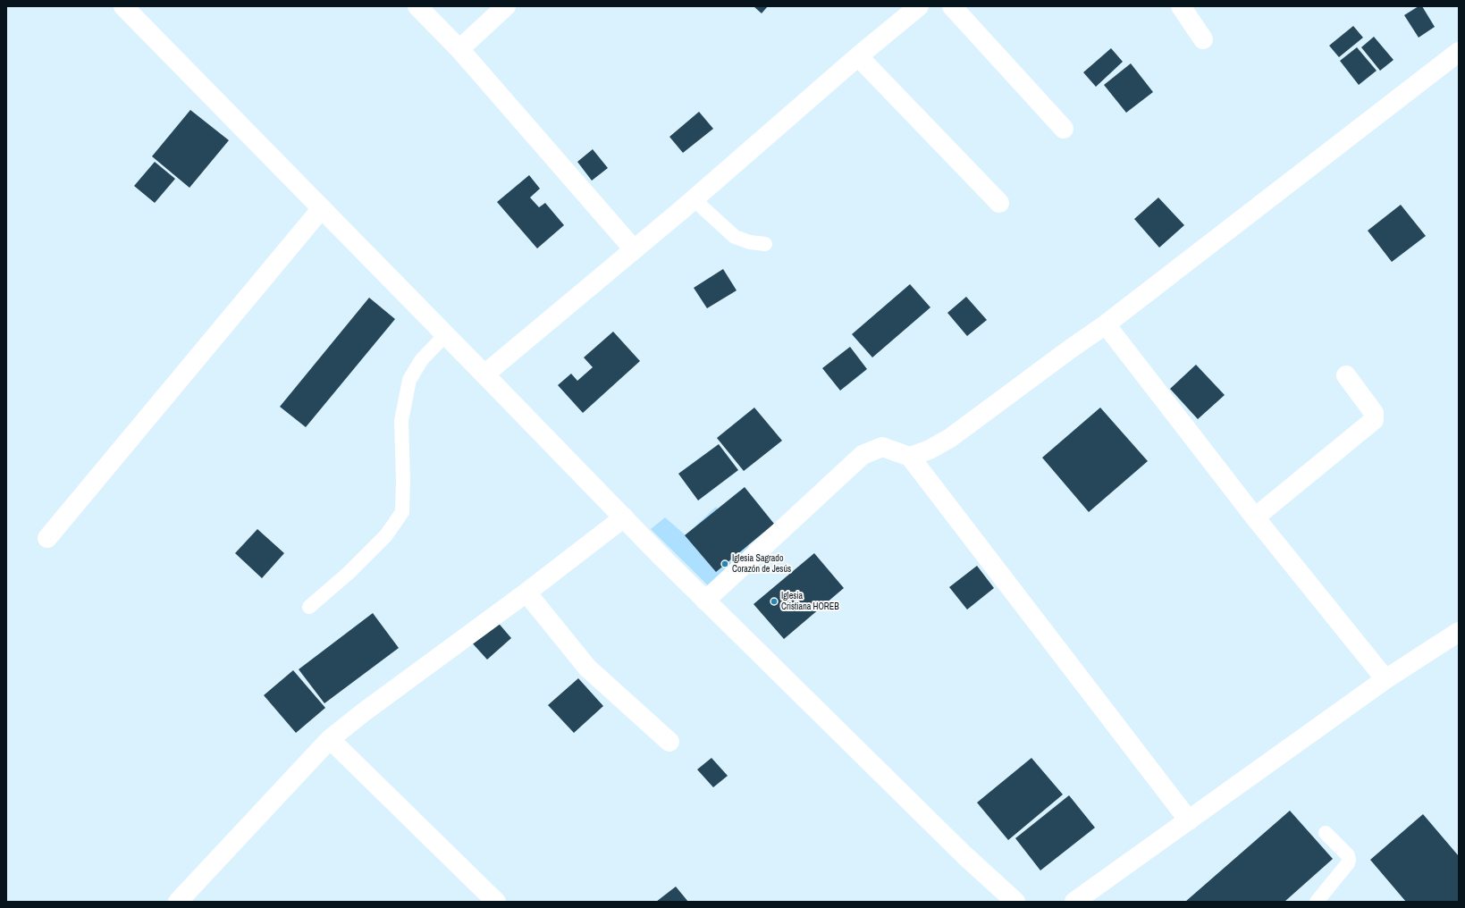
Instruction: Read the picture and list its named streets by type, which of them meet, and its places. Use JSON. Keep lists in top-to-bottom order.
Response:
{
  "places": ["Iglesia Sagrado Corazón de Jesús", "Iglesia Cristiana HOREB"]
}
